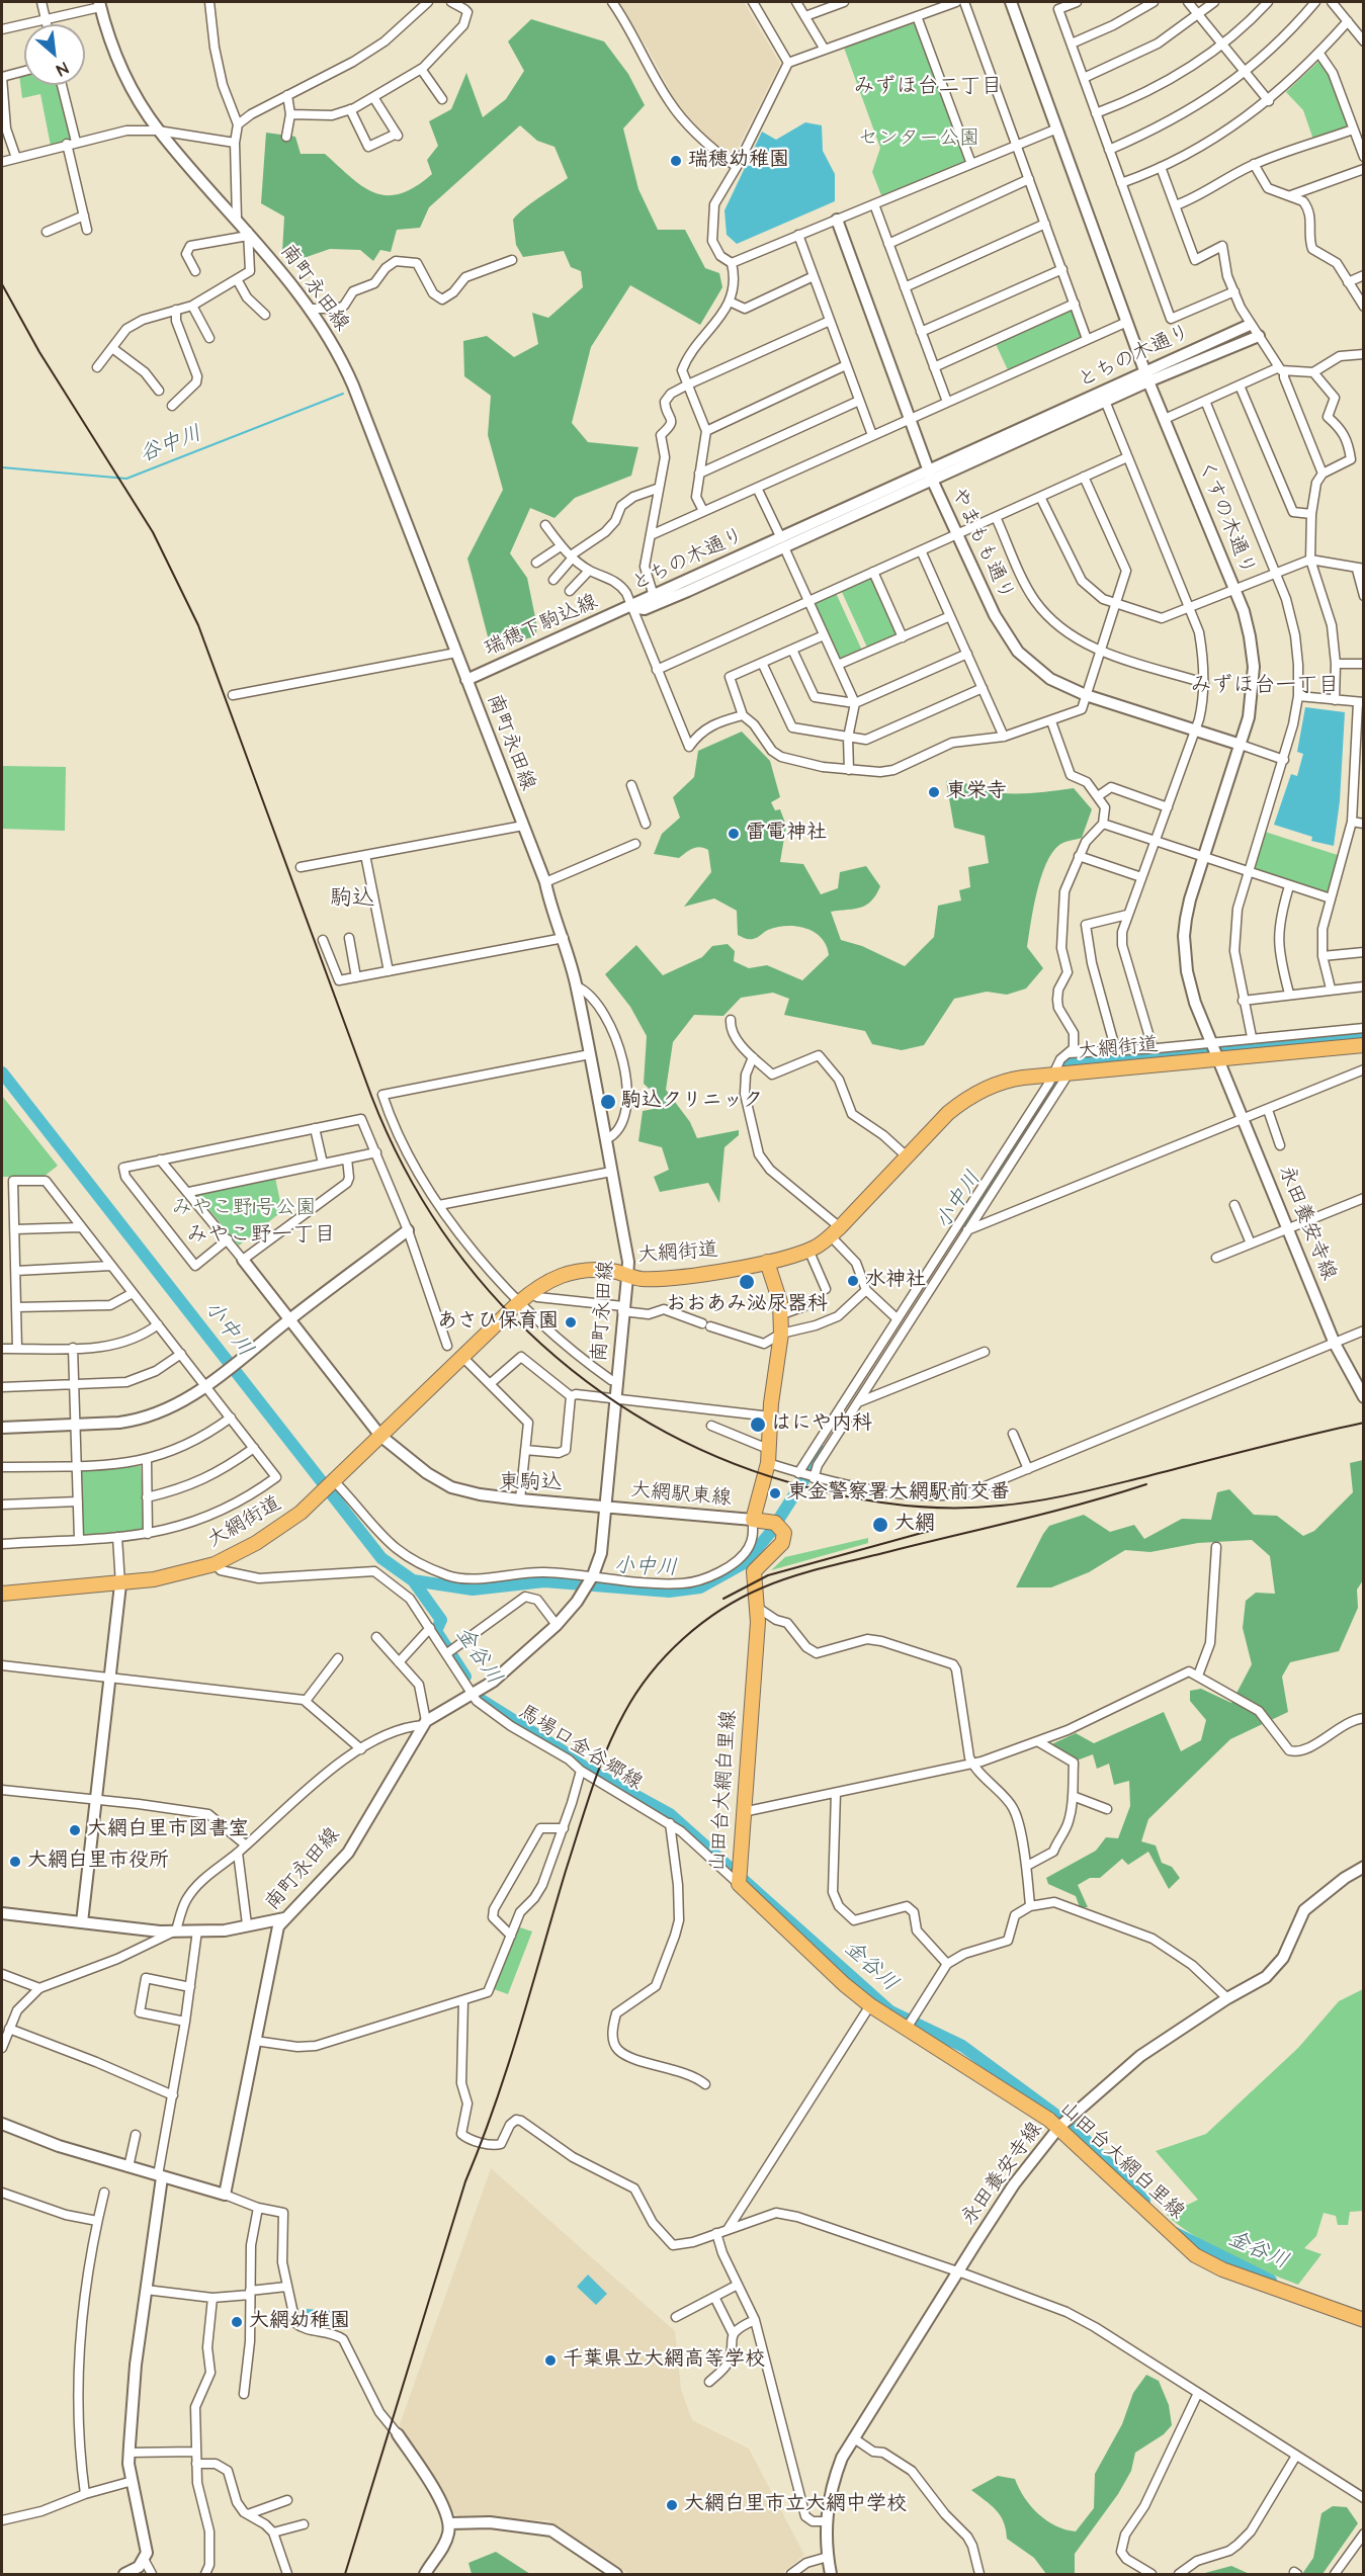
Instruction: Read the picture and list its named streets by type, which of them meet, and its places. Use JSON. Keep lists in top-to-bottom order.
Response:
{
  "streets": {
    "main road": ["大網街道", "山田台大網白里線"],
    "street": [
      "南町永田線",
      "とちの木通り",
      "くすの木通り",
      "やまもも通り",
      "瑞穂下駒込線",
      "永田養安寺線",
      "大網駅東線",
      "馬場口金谷郷線"
    ]
  },
  "crossings": [
    ["南町永田線", "瑞穂下駒込線"],
    ["南町永田線", "大網街道"],
    ["南町永田線", "大網駅東線"],
    ["南町永田線", "馬場口金谷郷線"],
    ["とちの木通り", "くすの木通り"],
    ["とちの木通り", "やまもも通り"],
    ["とちの木通り", "瑞穂下駒込線"],
    ["くすの木通り", "やまもも通り"],
    ["くすの木通り", "大網街道"],
    ["くすの木通り", "永田養安寺線"],
    ["大網街道", "永田養安寺線"],
    ["大網街道", "大網駅東線"],
    ["大網街道", "馬場口金谷郷線"],
    ["永田養安寺線", "山田台大網白里線"],
    ["大網駅東線", "山田台大網白里線"],
    ["馬場口金谷郷線", "山田台大網白里線"]
  ],
  "districts": [
    "みずほ台二丁目",
    "みずほ台一丁目",
    "駒込",
    "みやこ野一丁目",
    "東駒込"
  ],
  "water": ["谷中川", "小中川", "金谷川"],
  "parks": ["センター公園", "みやこ野1号公園"],
  "places": [
    "瑞穂幼稚園",
    "東栄寺",
    "雷電神社",
    "駒込クリニック",
    "水神社",
    "おおあみ泌尿器科",
    "あさひ保育園",
    "はにや内科",
    "東金警察署大網駅前交番",
    "大網",
    "大網白里市図書室",
    "大網白里市役所",
    "大網幼稚園",
    "千葉県立大網高等学校",
    "大網白里市立大網中学校"
  ],
  "north": "bottom right"
}
